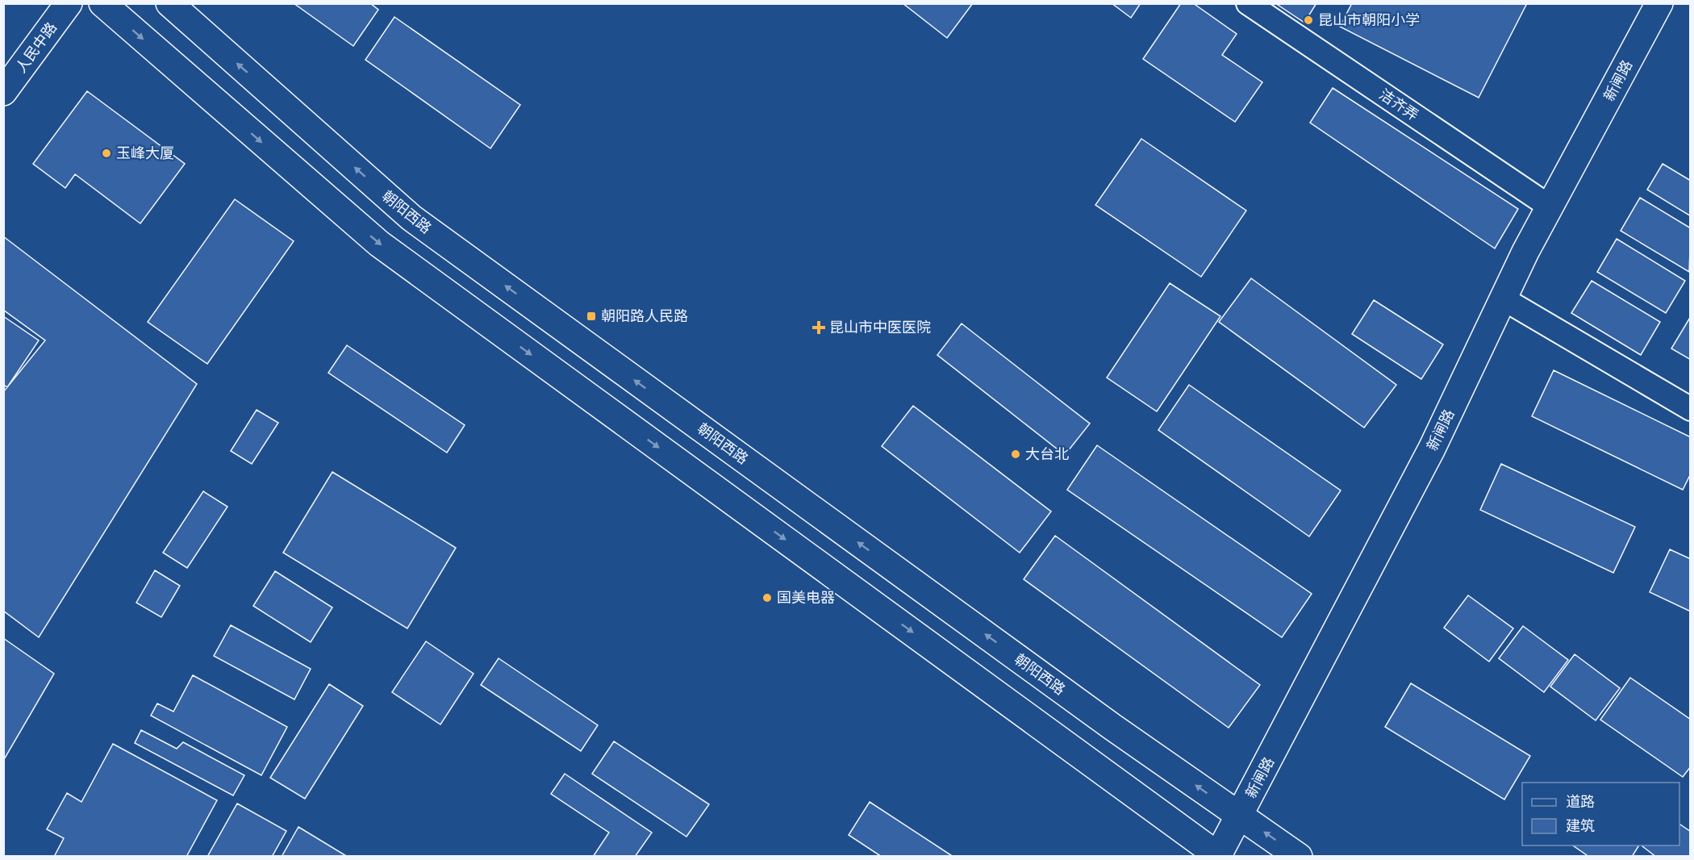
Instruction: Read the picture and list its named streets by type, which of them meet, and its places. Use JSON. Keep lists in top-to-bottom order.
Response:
{
  "streets": {
    "main road": ["人民中路", "新闸路", "朝阳西路"],
    "street": ["洁齐弄"]
  },
  "crossings": [
    ["新闸路", "洁齐弄"],
    ["新闸路", "朝阳西路"]
  ],
  "places": {
    "other": [
      "昆山市朝阳小学",
      "玉峰大厦",
      "大台北",
      "国美电器"
    ],
    "transit": ["朝阳路人民路"],
    "health": ["昆山市中医医院"]
  },
  "legend": ["道路", "建筑"]
}
